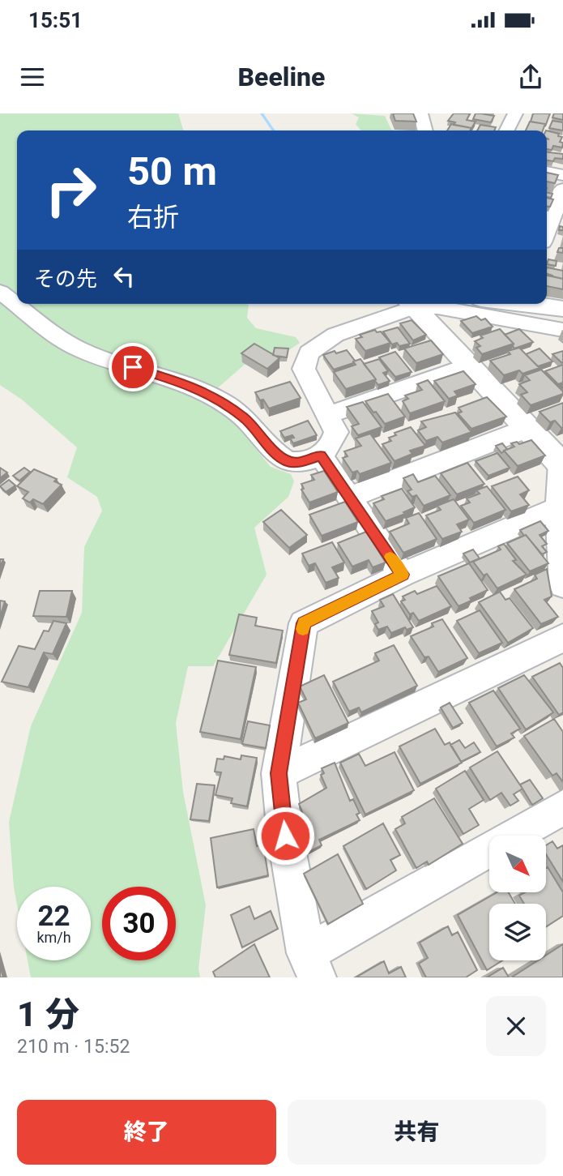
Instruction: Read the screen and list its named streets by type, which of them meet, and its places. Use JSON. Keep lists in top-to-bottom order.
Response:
{
  "north": "bottom right",
  "page": {
    "status": "15:51",
    "header": "Beeline",
    "turn": ["50 m", "右折"],
    "then": "その先",
    "speed": "22 km/h",
    "limit": "30",
    "heading": ["1 分", "210 m · 15:52"],
    "buttons": ["終了", "共有"]
  }
}
